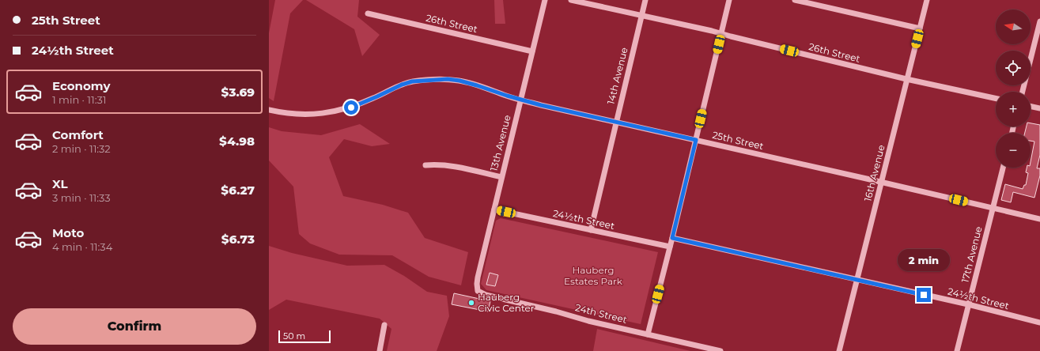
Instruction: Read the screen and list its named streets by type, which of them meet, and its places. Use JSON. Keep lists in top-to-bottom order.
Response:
{
  "streets": {
    "street": [
      "26th Street",
      "14th Avenue",
      "25th Street",
      "13th Avenue",
      "16th Avenue",
      "24½th Street",
      "17th Avenue",
      "24th Street"
    ]
  },
  "crossings": [
    ["26th Street", "14th Avenue"],
    ["26th Street", "13th Avenue"],
    ["26th Street", "16th Avenue"],
    ["14th Avenue", "25th Street"],
    ["14th Avenue", "24½th Street"],
    ["25th Street", "13th Avenue"],
    ["25th Street", "16th Avenue"],
    ["25th Street", "17th Avenue"],
    ["13th Avenue", "24½th Street"],
    ["13th Avenue", "24th Street"],
    ["16th Avenue", "24½th Street"],
    ["24½th Street", "17th Avenue"]
  ],
  "parks": ["Hauberg Estates Park"],
  "places": ["Hauberg Civic Center"],
  "scale_bar": "50 m",
  "north": "left",
  "page": {
    "banner": ["25th Street", "24½th Street"],
    "map_buttons": ["+", "−"],
    "list": [
      {
        "name": "Economy",
        "note": "1 min · 11:31",
        "value": "$3.69"
      },
      {
        "name": "Comfort",
        "note": "2 min · 11:32",
        "value": "$4.98"
      },
      {
        "name": "XL",
        "note": "3 min · 11:33",
        "value": "$6.27"
      },
      {
        "name": "Moto",
        "note": "4 min · 11:34",
        "value": "$6.73"
      }
    ],
    "bubble": "2 min",
    "buttons": "Confirm",
    "scale": "50 m"
  }
}
